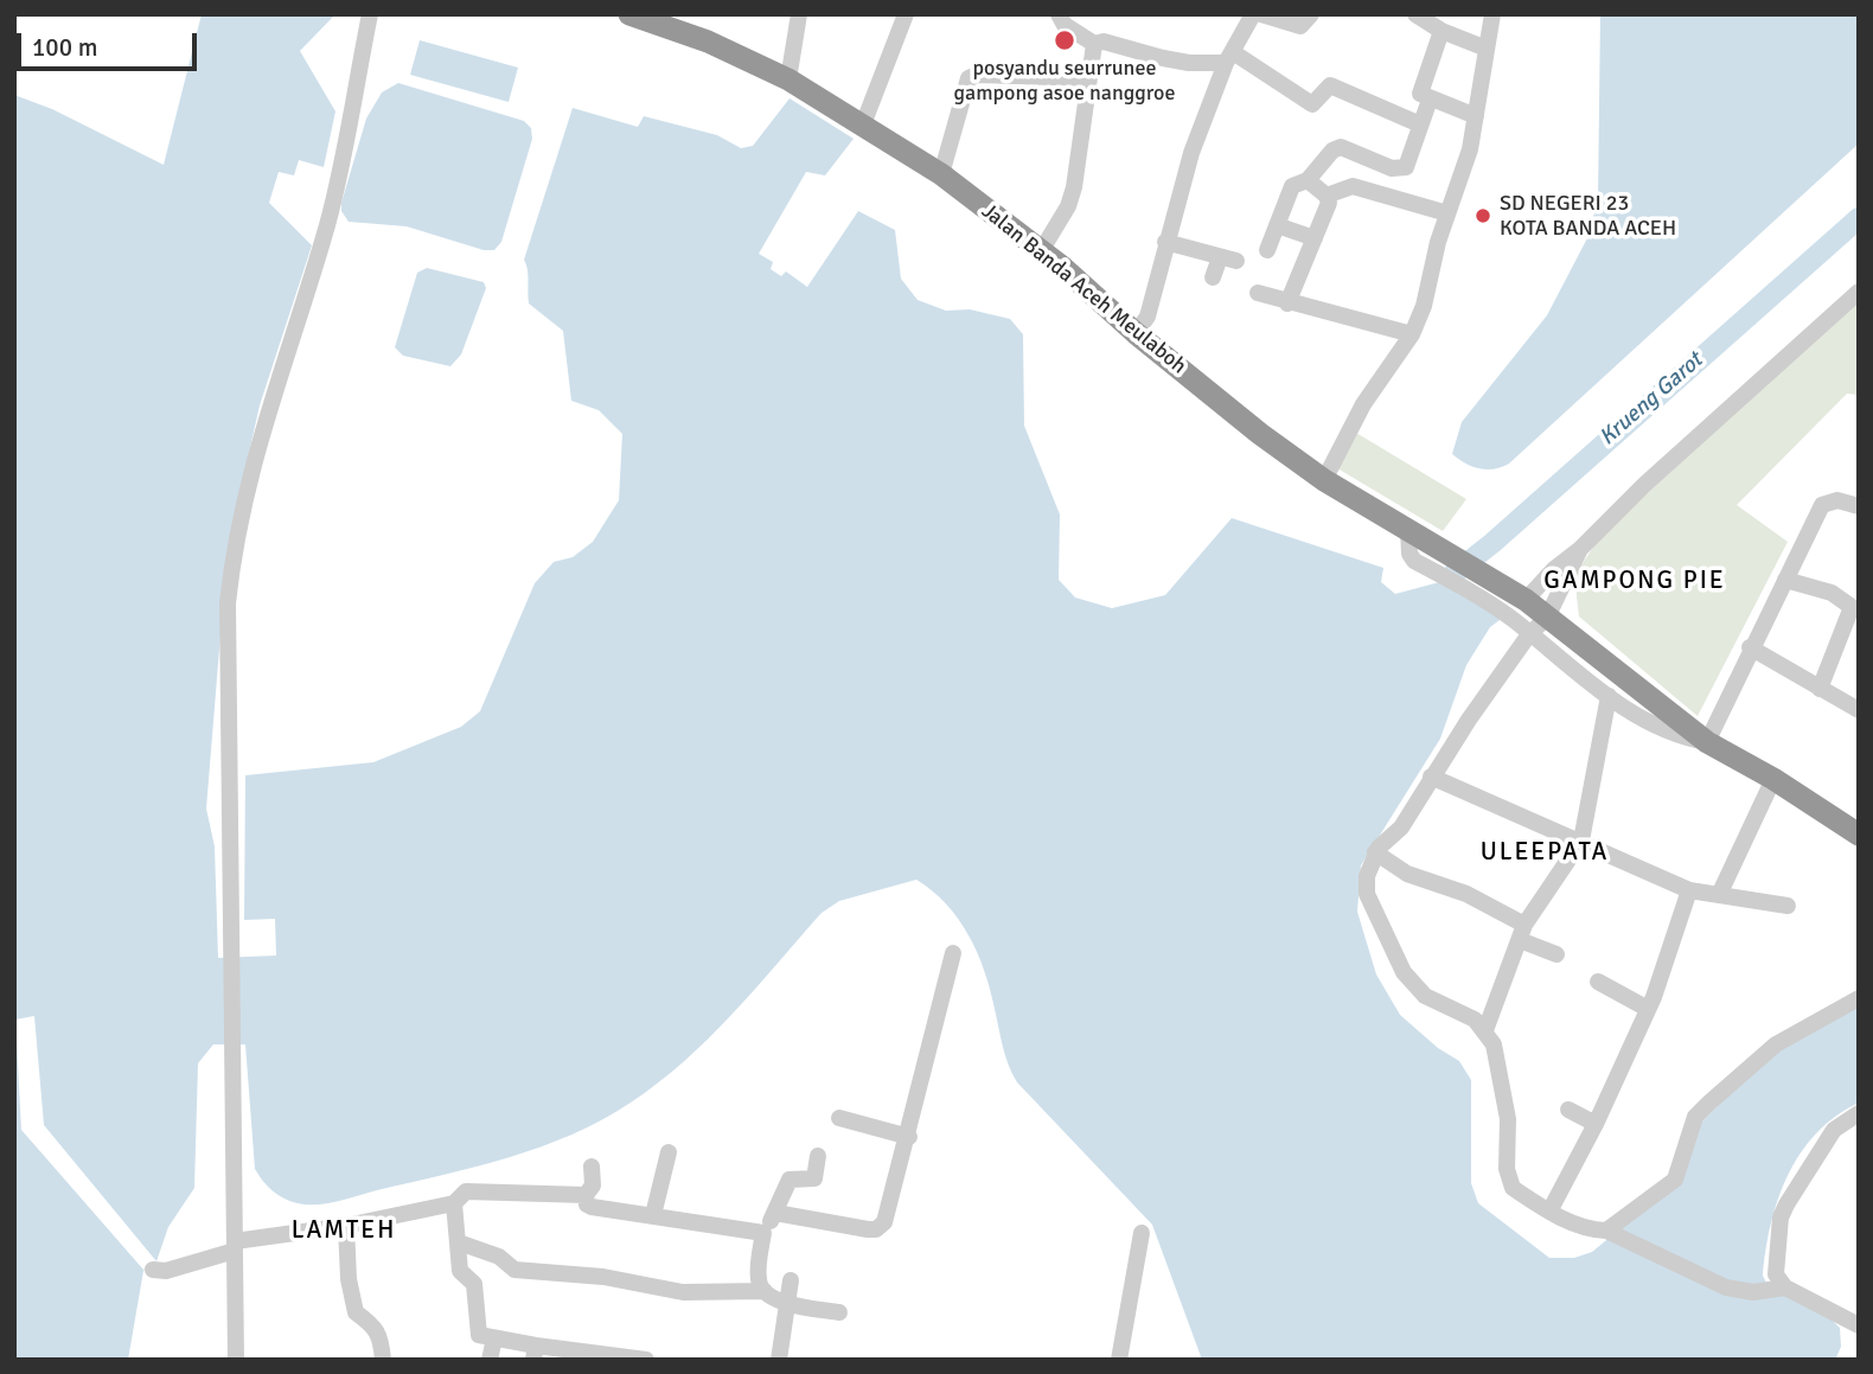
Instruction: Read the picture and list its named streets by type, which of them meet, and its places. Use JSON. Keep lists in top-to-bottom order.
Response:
{
  "streets": {
    "highway": ["Jalan Banda Aceh Meulaboh"]
  },
  "districts": ["GAMPONG PIE", "ULEEPATA", "LAMTEH"],
  "water": ["Krueng Garot"],
  "places": ["posyandu seurrunee gampong asoe nanggroe", "SD NEGERI 23 KOTA BANDA ACEH"],
  "scale_bar": "100 m"
}
